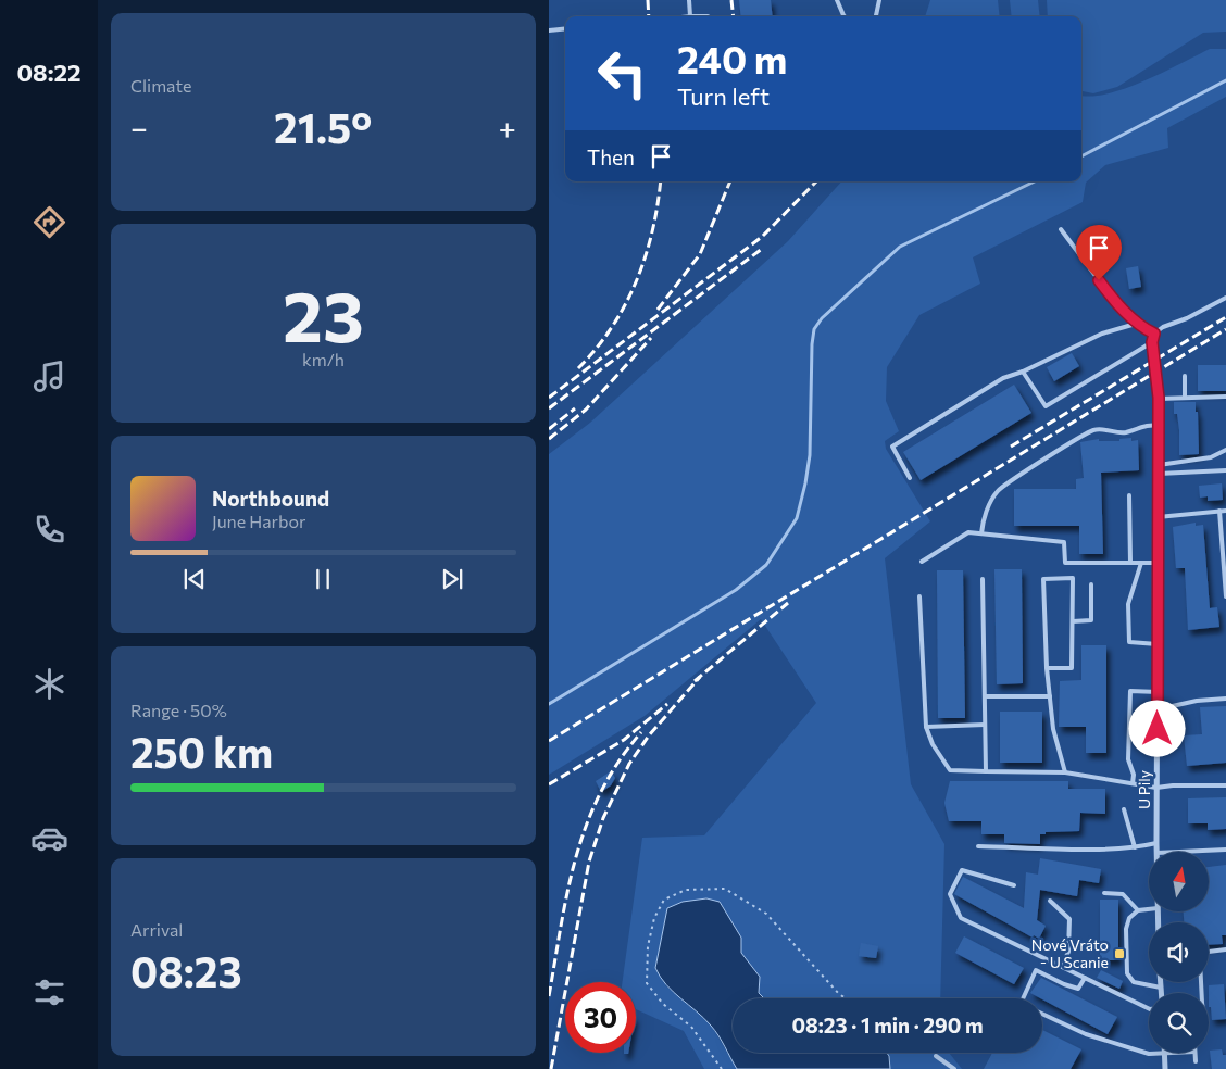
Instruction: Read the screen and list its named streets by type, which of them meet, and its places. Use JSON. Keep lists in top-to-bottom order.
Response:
{
  "streets": {
    "street": ["U Pily"]
  },
  "places": {
    "transit": ["Nové Vráto - U Scanie"]
  },
  "north": "top",
  "page": {
    "tabs": "08:22",
    "tile": [
      "Climate",
      ["23", "km/h"],
      ["Range · 50%", "250 km"],
      ["Arrival", "08:23"]
    ],
    "turn": ["240 m", "Turn left"],
    "heat": ["−", "21.5°", "+"],
    "then": "Then",
    "song": ["Northbound", "June Harbor"],
    "limit": "30",
    "trip": "08:23 · 1 min · 290 m"
  }
}
